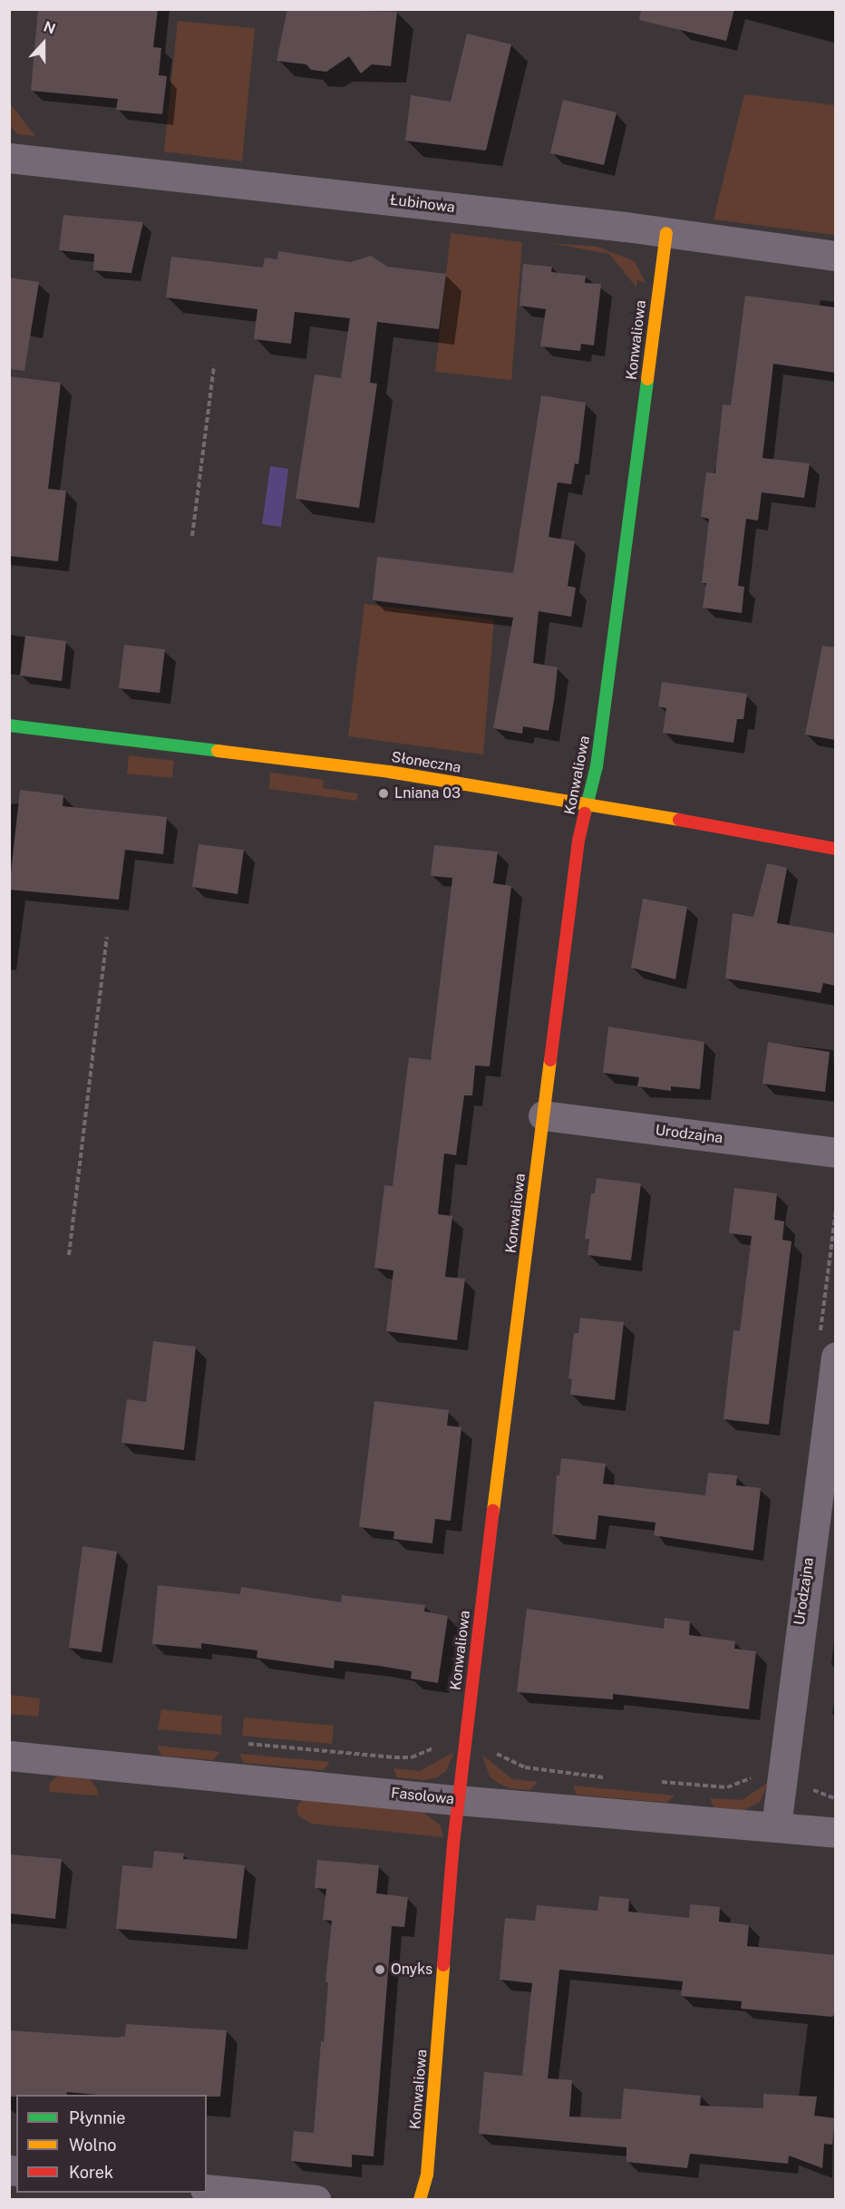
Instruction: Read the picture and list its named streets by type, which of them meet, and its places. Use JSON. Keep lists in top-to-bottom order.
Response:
{
  "streets": {
    "street": [
      "Łubinowa",
      "Konwaliowa",
      "Słoneczna",
      "Urodzajna",
      "Fasolowa"
    ]
  },
  "crossings": [
    ["Łubinowa", "Konwaliowa"],
    ["Konwaliowa", "Słoneczna"],
    ["Konwaliowa", "Urodzajna"],
    ["Konwaliowa", "Fasolowa"],
    ["Urodzajna", "Fasolowa"]
  ],
  "places": ["Lniana 03", "Onyks"],
  "legend": ["Płynnie", "Wolno", "Korek"],
  "north": "top"
}
